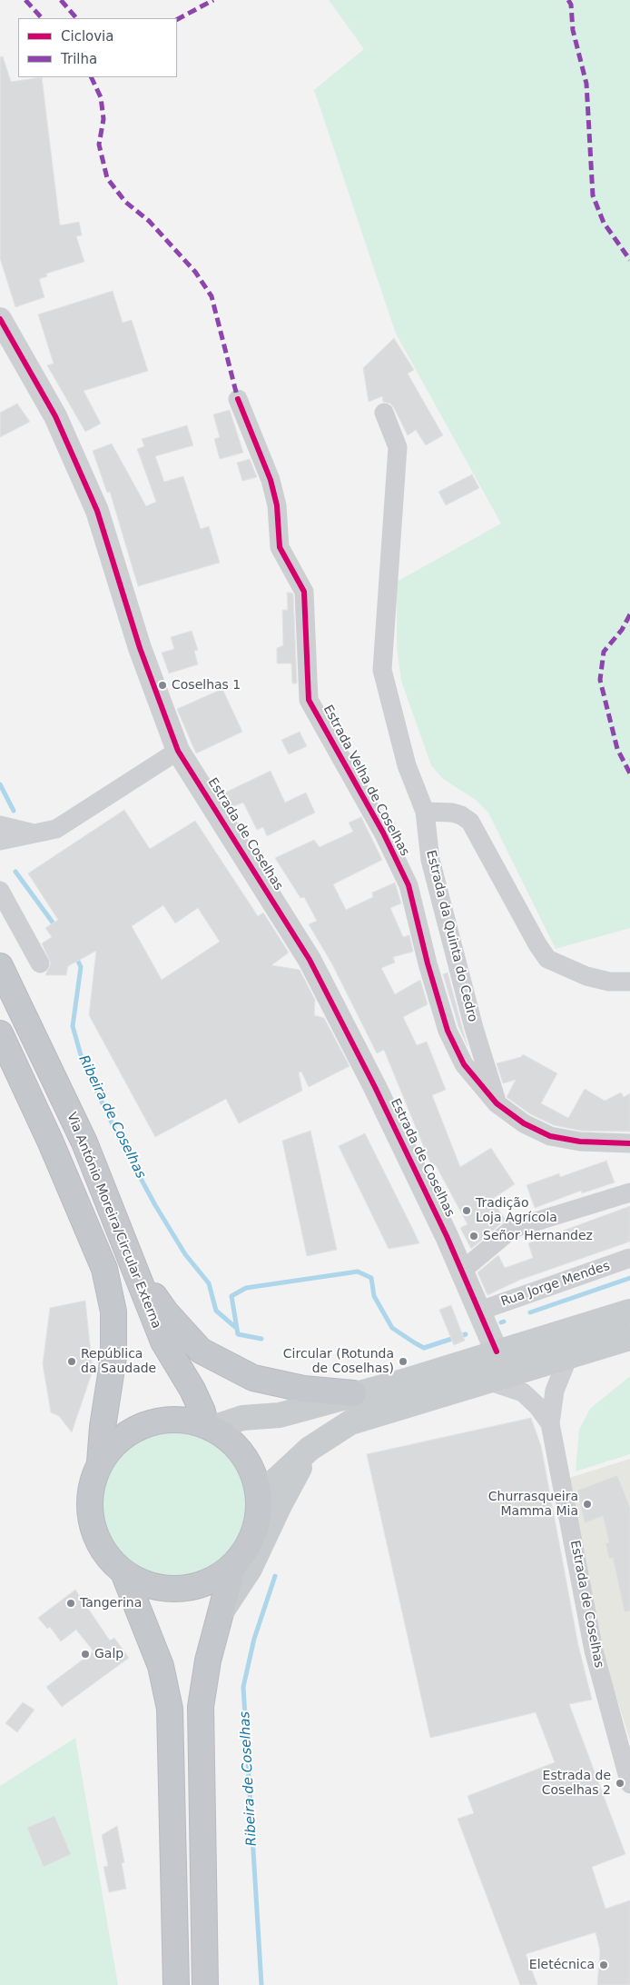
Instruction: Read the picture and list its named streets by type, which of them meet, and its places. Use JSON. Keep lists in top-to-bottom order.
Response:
{
  "streets": {
    "highway": ["Via António Moreira/Circular Externa"],
    "street": [
      "Estrada Velha de Coselhas",
      "Estrada de Coselhas",
      "Estrada da Quinta do Cedro",
      "Rua Jorge Mendes"
    ]
  },
  "crossings": [
    ["Estrada Velha de Coselhas", "Estrada da Quinta do Cedro"],
    ["Estrada de Coselhas", "Rua Jorge Mendes"]
  ],
  "water": ["Ribeira de Coselhas"],
  "places": [
    "Coselhas 1",
    "Tradição Loja Agrícola",
    "Señor Hernandez",
    "República da Saudade",
    "Circular (Rotunda de Coselhas)",
    "Churrasqueira Mamma Mia",
    "Tangerina",
    "Galp",
    "Estrada de Coselhas 2",
    "Eletécnica"
  ],
  "legend": ["Ciclovia", "Trilha"]
}
